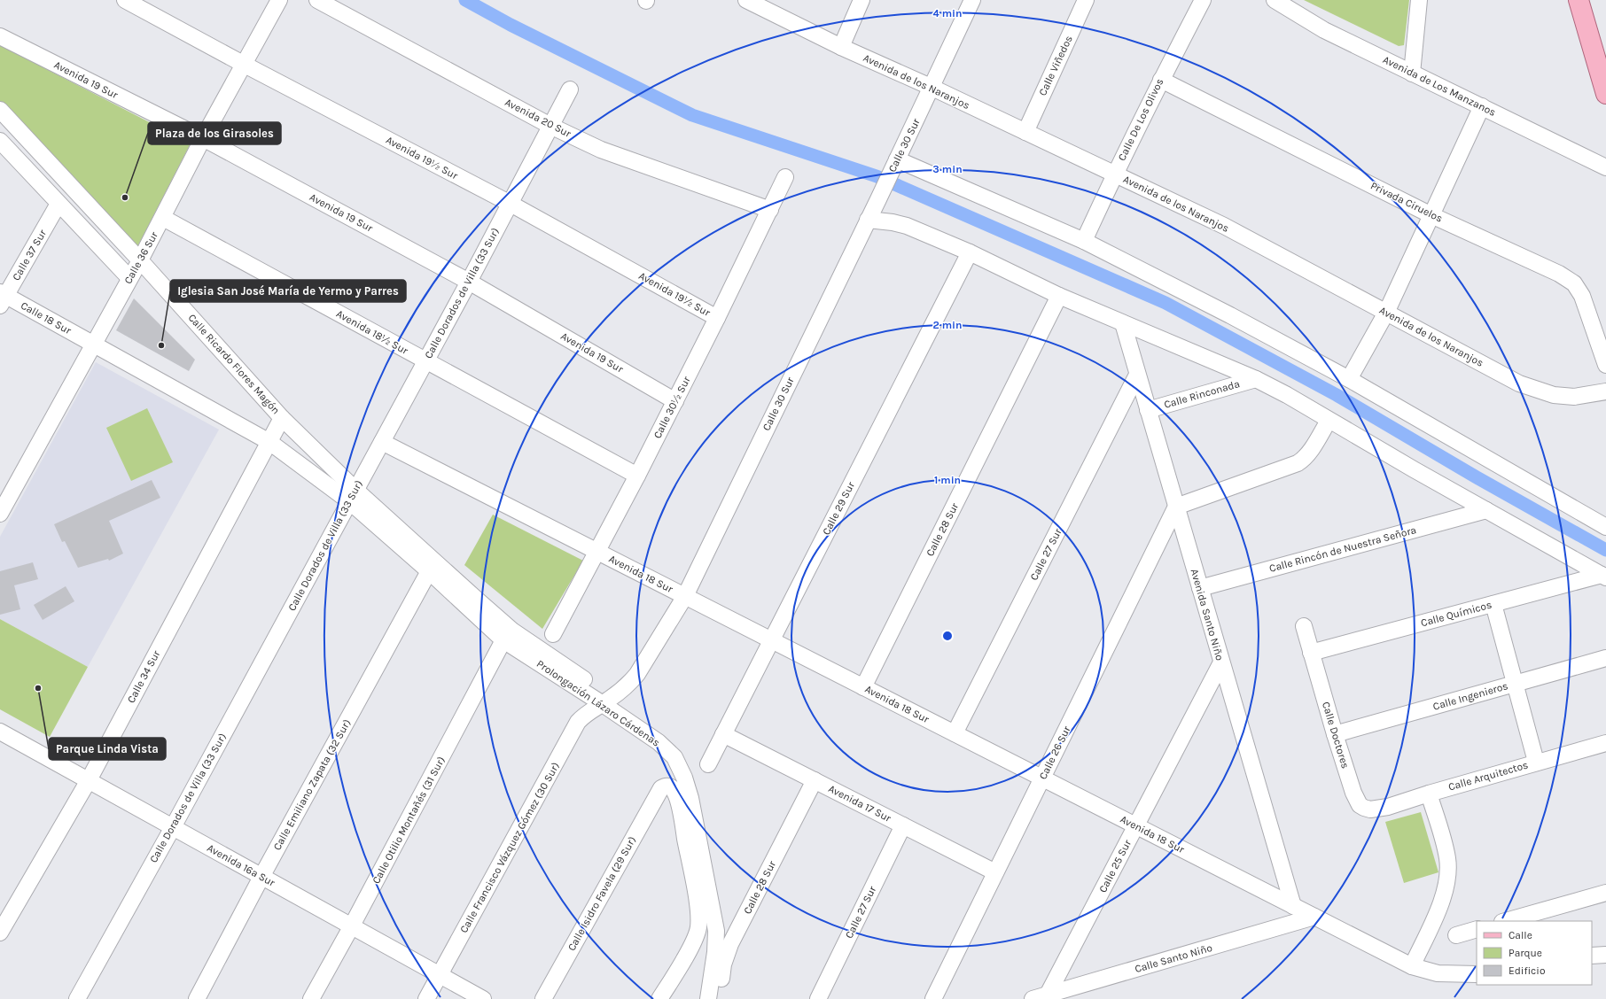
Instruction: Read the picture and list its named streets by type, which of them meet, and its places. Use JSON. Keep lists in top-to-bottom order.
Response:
{
  "streets": {
    "street": [
      "Calle Viñedos",
      "Avenida 19 Sur",
      "Avenida de los Naranjos",
      "Avenida de Los Manzanos",
      "Avenida 20 Sur",
      "Calle De Los Olivos",
      "Calle 30 Sur",
      "Avenida 19½ Sur",
      "Privada Ciruelos",
      "Calle 37 Sur",
      "Calle 36 Sur",
      "Calle Dorados de Villa (33 Sur)",
      "Calle 18 Sur",
      "Avenida 18½ Sur",
      "Calle Ricardo Flores Magón",
      "Calle Rinconada",
      "Calle 30½ Sur",
      "Calle 29 Sur",
      "Calle 28 Sur",
      "Calle Rincón de Nuestra Señora",
      "Calle 27 Sur",
      "Avenida 18 Sur",
      "Calle Químicos",
      "Avenida Santo Niño",
      "Calle 34 Sur",
      "Calle Ingenieros",
      "Prolongación Lázaro Cárdenas",
      "Calle Doctores",
      "Calle 26 Sur",
      "Calle Arquitectos",
      "Calle Emiliano Zapata (32 Sur)",
      "Avenida 17 Sur",
      "Calle Otilio Montañés (31 Sur)",
      "Calle Francisco Vázquez Gómez (30 Sur)",
      "Avenida 16a Sur",
      "Calle 25 Sur",
      "Calle Isidro Favela (29 Sur)",
      "Calle Santo Niño"
    ]
  },
  "crossings": [
    ["Calle Viñedos", "Avenida de los Naranjos"],
    ["Avenida 19 Sur", "Calle 36 Sur"],
    ["Avenida 19 Sur", "Calle Dorados de Villa (33 Sur)"],
    ["Avenida 19 Sur", "Calle 30½ Sur"],
    ["Avenida de los Naranjos", "Calle De Los Olivos"],
    ["Avenida de los Naranjos", "Calle 30 Sur"],
    ["Avenida 20 Sur", "Calle Dorados de Villa (33 Sur)"],
    ["Avenida 20 Sur", "Calle 30½ Sur"],
    ["Calle De Los Olivos", "Privada Ciruelos"],
    ["Calle 30 Sur", "Avenida 18 Sur"],
    ["Calle 30 Sur", "Prolongación Lázaro Cárdenas"],
    ["Calle 30 Sur", "Calle Francisco Vázquez Gómez (30 Sur)"],
    ["Avenida 19½ Sur", "Calle 36 Sur"],
    ["Avenida 19½ Sur", "Calle Dorados de Villa (33 Sur)"],
    ["Avenida 19½ Sur", "Calle 30½ Sur"],
    ["Calle 37 Sur", "Calle 18 Sur"],
    ["Calle 36 Sur", "Calle 18 Sur"],
    ["Calle 36 Sur", "Avenida 18½ Sur"],
    ["Calle 36 Sur", "Calle Ricardo Flores Magón"],
    ["Calle Dorados de Villa (33 Sur)", "Avenida 18½ Sur"],
    ["Calle Dorados de Villa (33 Sur)", "Calle Ricardo Flores Magón"],
    ["Calle Dorados de Villa (33 Sur)", "Avenida 18 Sur"],
    ["Calle Dorados de Villa (33 Sur)", "Prolongación Lázaro Cárdenas"],
    ["Calle Dorados de Villa (33 Sur)", "Avenida 16a Sur"],
    ["Avenida 18½ Sur", "Calle 30½ Sur"],
    ["Calle Ricardo Flores Magón", "Calle 34 Sur"],
    ["Calle Ricardo Flores Magón", "Prolongación Lázaro Cárdenas"],
    ["Calle Rinconada", "Avenida Santo Niño"],
    ["Calle 30½ Sur", "Avenida 18 Sur"],
    ["Calle 29 Sur", "Avenida 18 Sur"],
    ["Calle 29 Sur", "Avenida 17 Sur"],
    ["Calle 28 Sur", "Avenida 18 Sur"],
    ["Calle 28 Sur", "Avenida 17 Sur"],
    ["Calle Rincón de Nuestra Señora", "Avenida Santo Niño"],
    ["Calle 27 Sur", "Avenida 18 Sur"],
    ["Calle 27 Sur", "Avenida Santo Niño"],
    ["Calle 27 Sur", "Avenida 17 Sur"],
    ["Avenida 18 Sur", "Avenida Santo Niño"],
    ["Avenida 18 Sur", "Calle 26 Sur"],
    ["Avenida 18 Sur", "Calle 25 Sur"],
    ["Avenida 18 Sur", "Calle Santo Niño"],
    ["Calle Químicos", "Calle Doctores"],
    ["Avenida Santo Niño", "Calle 26 Sur"],
    ["Avenida Santo Niño", "Calle 25 Sur"],
    ["Calle 34 Sur", "Avenida 16a Sur"],
    ["Calle Ingenieros", "Calle Doctores"],
    ["Prolongación Lázaro Cárdenas", "Calle Emiliano Zapata (32 Sur)"],
    ["Prolongación Lázaro Cárdenas", "Calle Otilio Montañés (31 Sur)"],
    ["Prolongación Lázaro Cárdenas", "Calle Francisco Vázquez Gómez (30 Sur)"],
    ["Calle Doctores", "Calle Arquitectos"],
    ["Calle 26 Sur", "Avenida 17 Sur"],
    ["Calle Emiliano Zapata (32 Sur)", "Avenida 16a Sur"],
    ["Calle Otilio Montañés (31 Sur)", "Avenida 16a Sur"],
    ["Calle Francisco Vázquez Gómez (30 Sur)", "Avenida 16a Sur"],
    ["Calle 25 Sur", "Calle Santo Niño"]
  ],
  "places": ["Plaza de los Girasoles", "Iglesia San José María de Yermo y Parres", "Parque Linda Vista"],
  "legend": ["Calle", "Parque", "Edificio"],
  "rings": [
    "4 min",
    "3 min",
    "2 min",
    "1 min"
  ]
}
